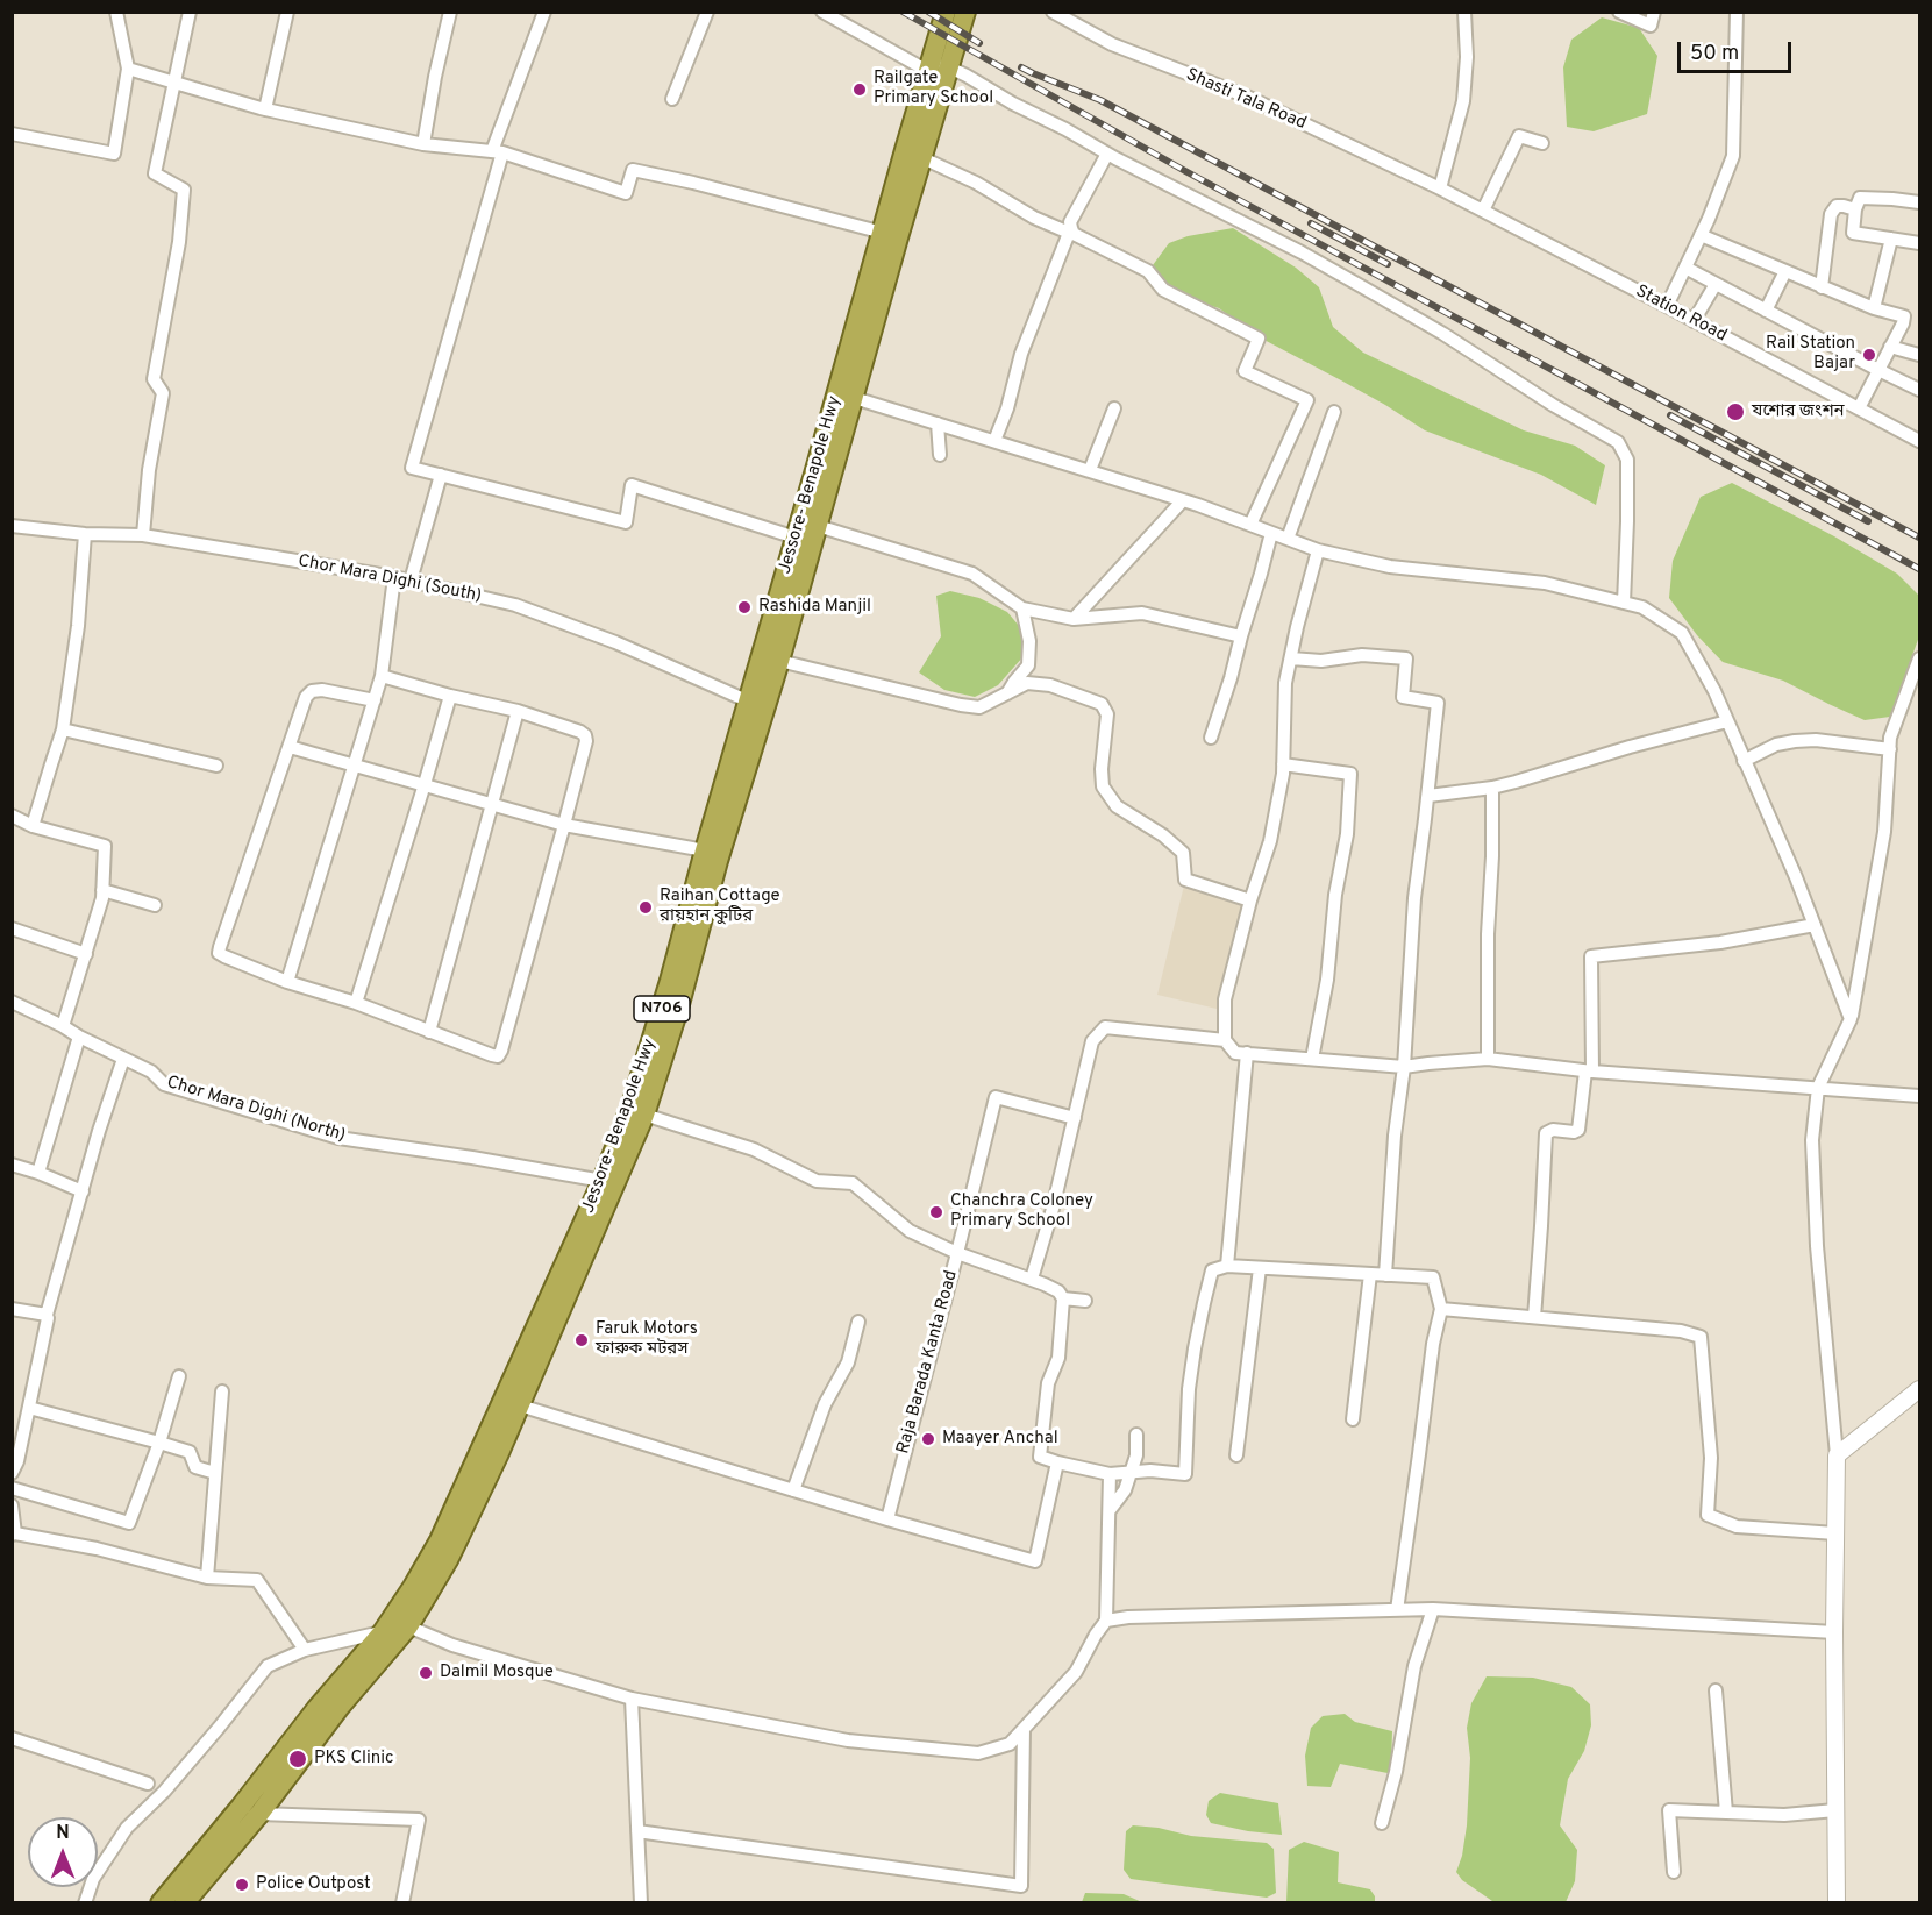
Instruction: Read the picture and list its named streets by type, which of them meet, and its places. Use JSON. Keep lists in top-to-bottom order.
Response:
{
  "streets": {
    "highway": ["Jessore- Benapole Hwy", "N706"],
    "street": [
      "Shasti Tala Road",
      "Station Road",
      "Chor Mara Dighi (South)",
      "Chor Mara Dighi (North)",
      "Raja Barada Kanta Road"
    ]
  },
  "crossings": [
    ["Shasti Tala Road", "Station Road"],
    ["Jessore- Benapole Hwy", "Chor Mara Dighi (South)"],
    ["Jessore- Benapole Hwy", "Chor Mara Dighi (North)"],
    ["Jessore- Benapole Hwy", "Raja Barada Kanta Road"]
  ],
  "places": [
    "Railgate Primary School",
    "Rail Station Bajar",
    "যশোর জংশন",
    "Rashida Manjil",
    "Raihan Cottage রায়হান কুটির",
    "Chanchra Coloney Primary School",
    "Faruk Motors ফারুক মটরস",
    "Maayer Anchal",
    "Dalmil Mosque",
    "PKS Clinic",
    "Police Outpost"
  ],
  "scale_bar": "50 m",
  "north": "top"
}
